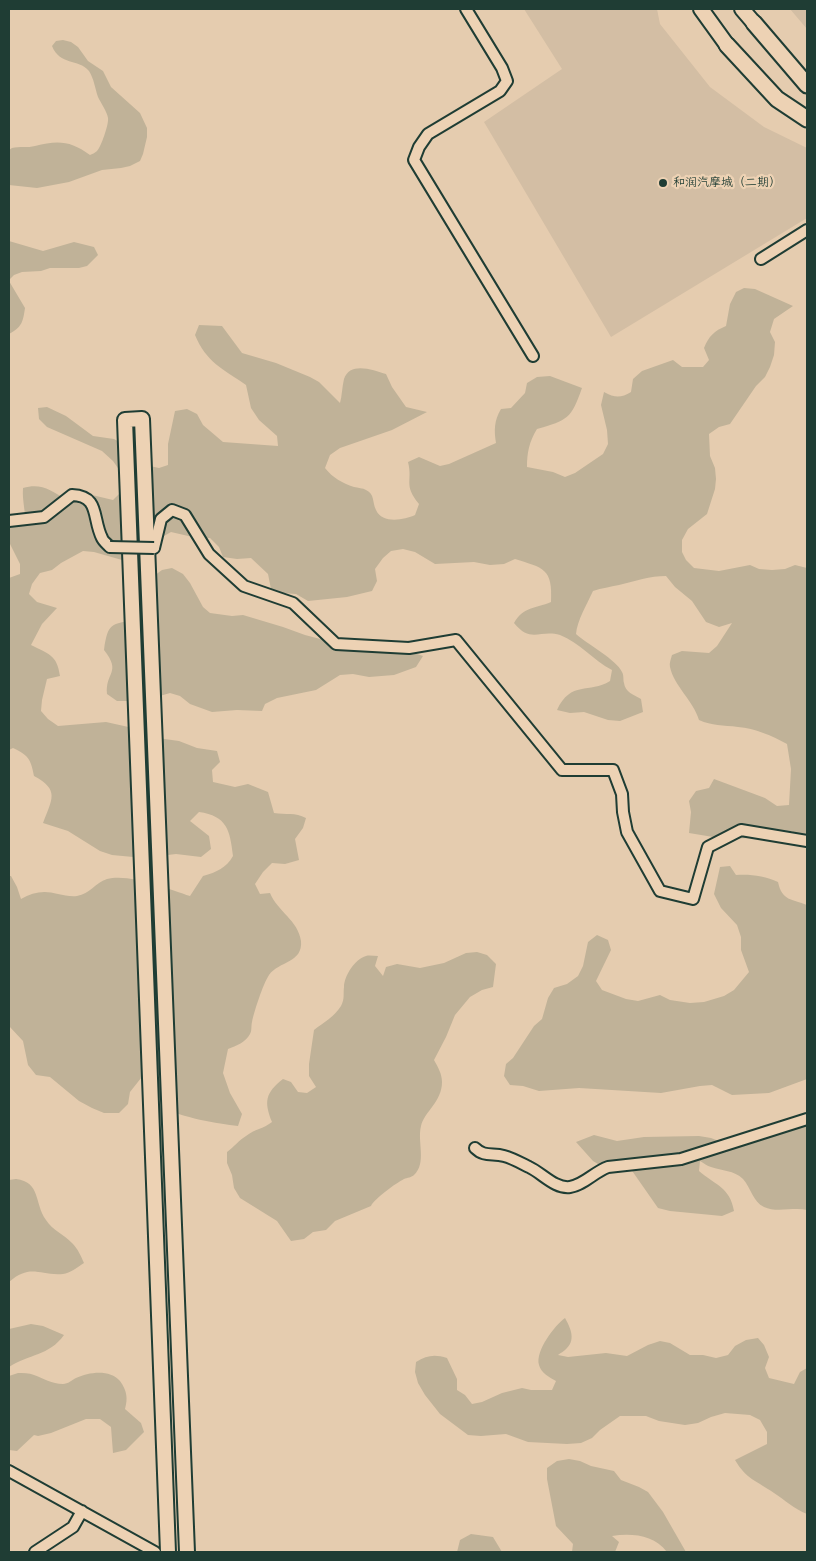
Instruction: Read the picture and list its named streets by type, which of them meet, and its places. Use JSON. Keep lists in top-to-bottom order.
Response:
{
  "places": ["和润汽摩城（二期）"]
}
